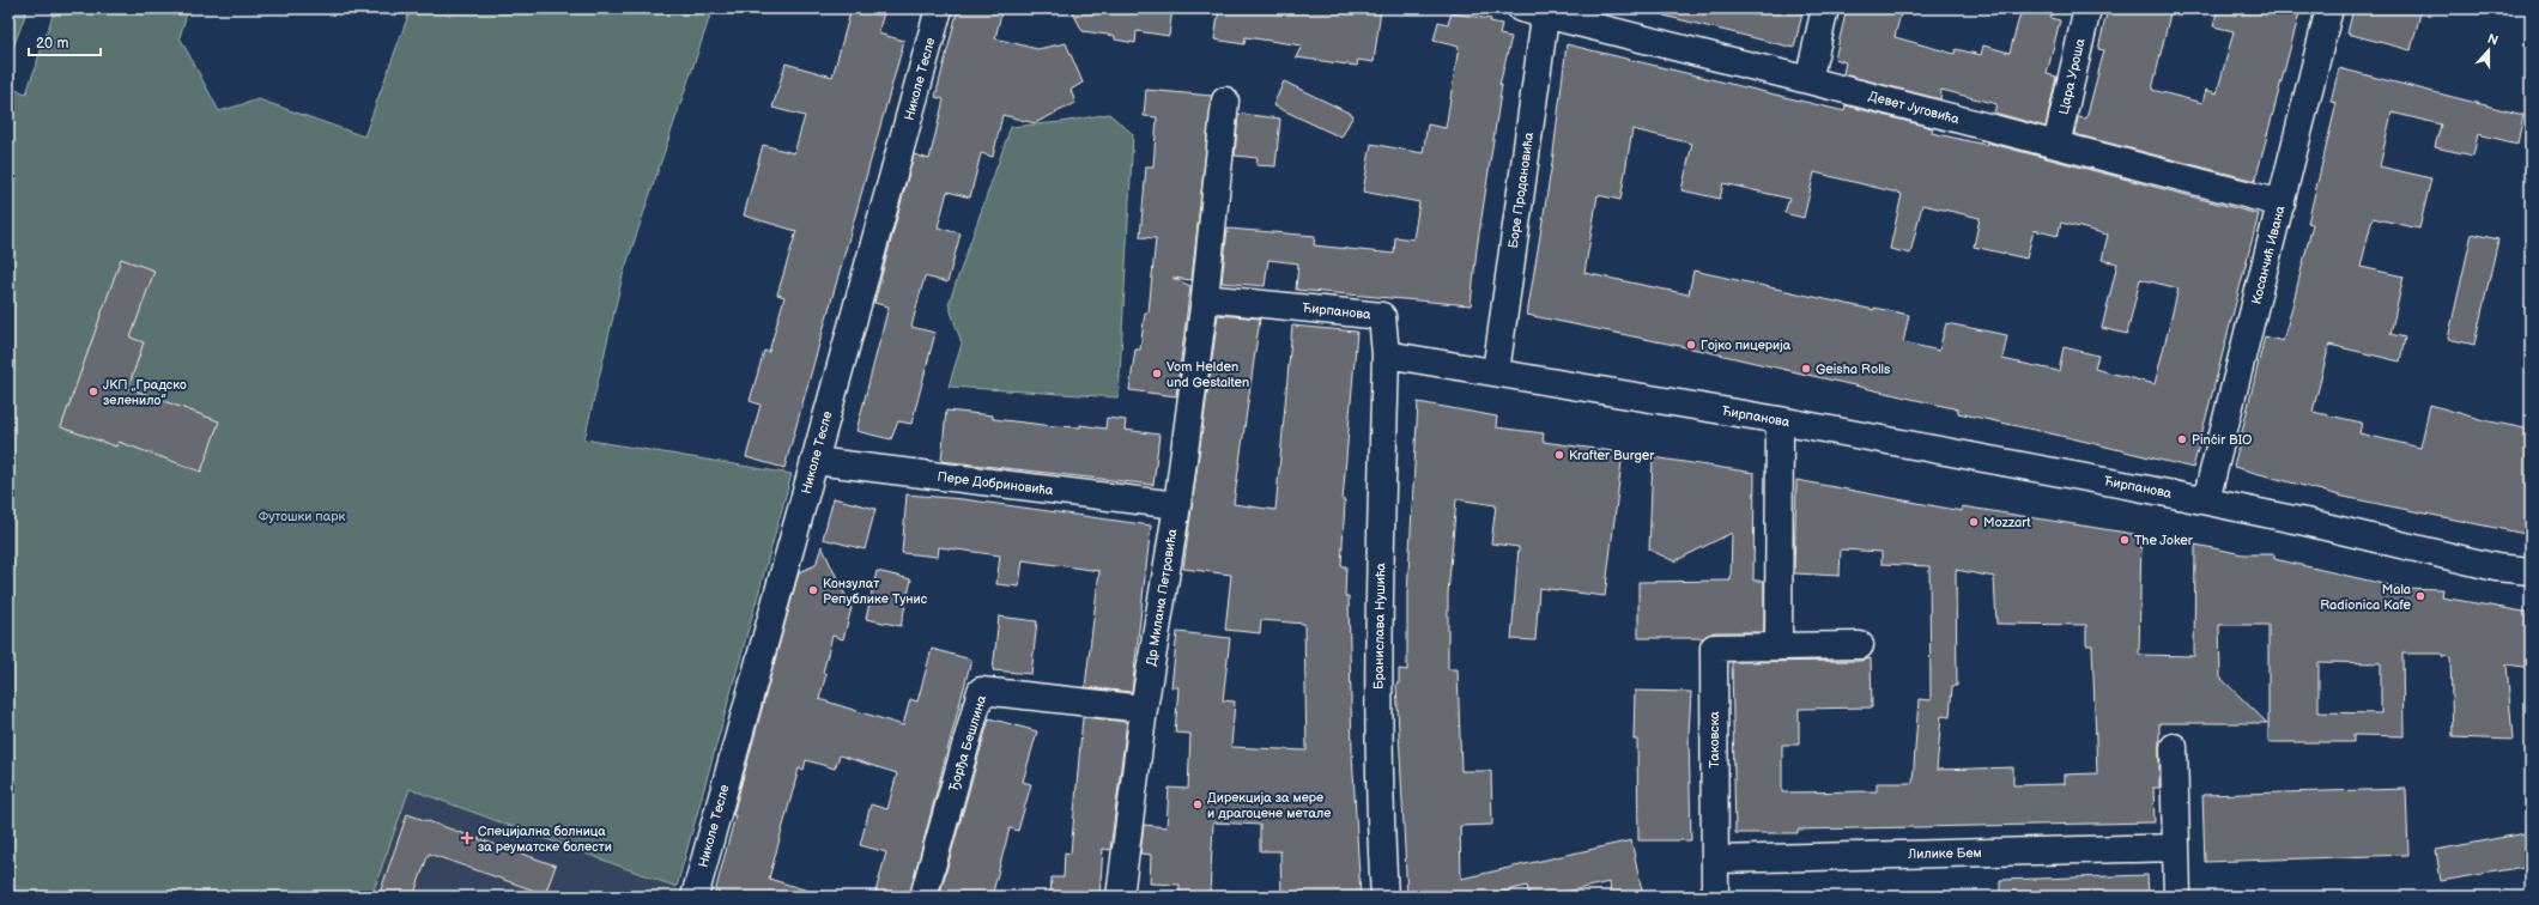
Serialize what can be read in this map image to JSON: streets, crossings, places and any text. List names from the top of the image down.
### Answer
{
  "streets": {
    "street": [
      "Цара Уроша",
      "Николе Тесле",
      "Девет Југовића",
      "Боре Продановића",
      "Косанчић Ивана",
      "Ћирпанова",
      "Пере Добриновића",
      "Др Милана Петровића",
      "Бранислава Нушића",
      "Таковска",
      "Ђорђа Бешлина",
      "Лилике Бем"
    ]
  },
  "crossings": [
    ["Цара Уроша", "Девет Југовића"],
    ["Николе Тесле", "Пере Добриновића"],
    ["Девет Југовића", "Боре Продановића"],
    ["Девет Југовића", "Косанчић Ивана"],
    ["Боре Продановића", "Ћирпанова"],
    ["Косанчић Ивана", "Ћирпанова"],
    ["Ћирпанова", "Др Милана Петровића"],
    ["Ћирпанова", "Бранислава Нушића"],
    ["Пере Добриновића", "Др Милана Петровића"],
    ["Др Милана Петровића", "Ђорђа Бешлина"],
    ["Таковска", "Лилике Бем"]
  ],
  "parks": ["Футошки парк"],
  "places": {
    "other": [
      "Гојко пицерија",
      "Geisha Rolls",
      "Vom Helden und Gestalten",
      "ЈКП „Градско зеленило”",
      "Pinćir BIO",
      "Krafter Burger",
      "Mozzart",
      "The Joker",
      "Конзулат Републике Тунис",
      "Mala Radionica Kafe",
      "Дирекција за мере и драгоцене метале"
    ],
    "health": ["Специјална болница за реуматске болести"]
  },
  "scale_bar": "20 m",
  "north": "top"
}
